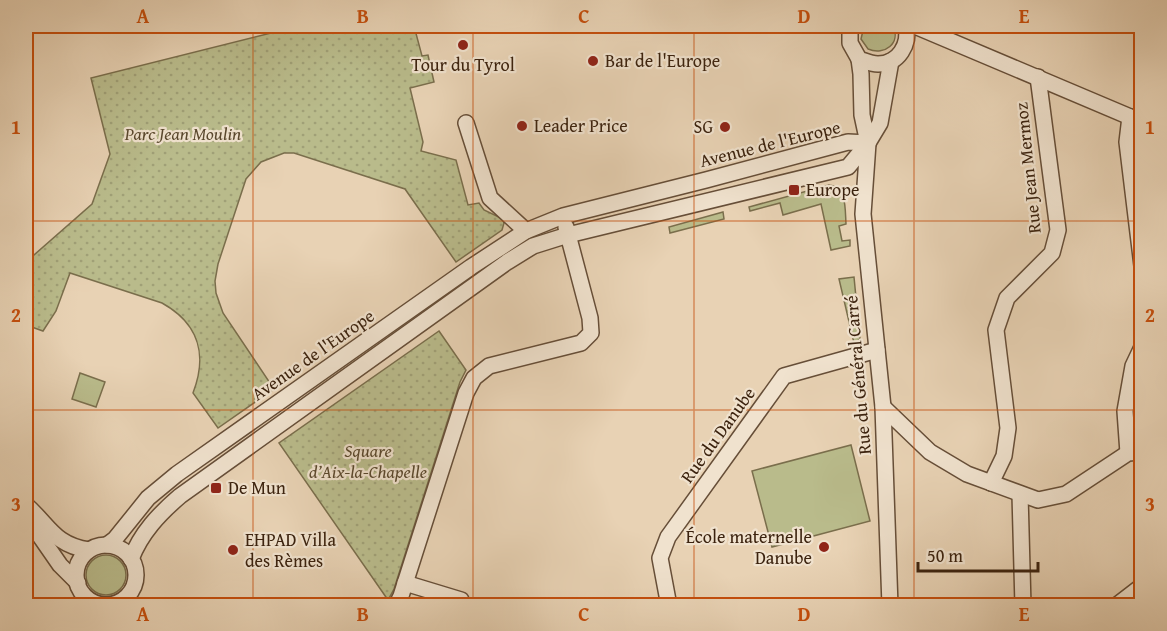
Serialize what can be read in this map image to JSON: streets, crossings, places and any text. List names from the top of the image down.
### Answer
{
  "streets": {
    "street": [
      "Avenue de l'Europe",
      "Rue Jean Mermoz",
      "Rue du Général Carré",
      "Rue du Danube"
    ]
  },
  "crossings": [
    ["Avenue de l'Europe", "Rue du Général Carré"],
    ["Rue du Général Carré", "Rue du Danube"]
  ],
  "parks": ["Parc Jean Moulin", "Square d’Aix-la-Chapelle"],
  "places": {
    "other": [
      "Tour du Tyrol",
      "Bar de l'Europe",
      "Leader Price",
      "SG",
      "École maternelle Danube",
      "EHPAD Villa des Rèmes"
    ],
    "transit": ["Europe", "De Mun"]
  },
  "scale_bar": "50 m",
  "grid": {
    "columns": [
      "A",
      "B",
      "C",
      "D",
      "E"
    ],
    "rows": ["1", "2", "3"]
  }
}
